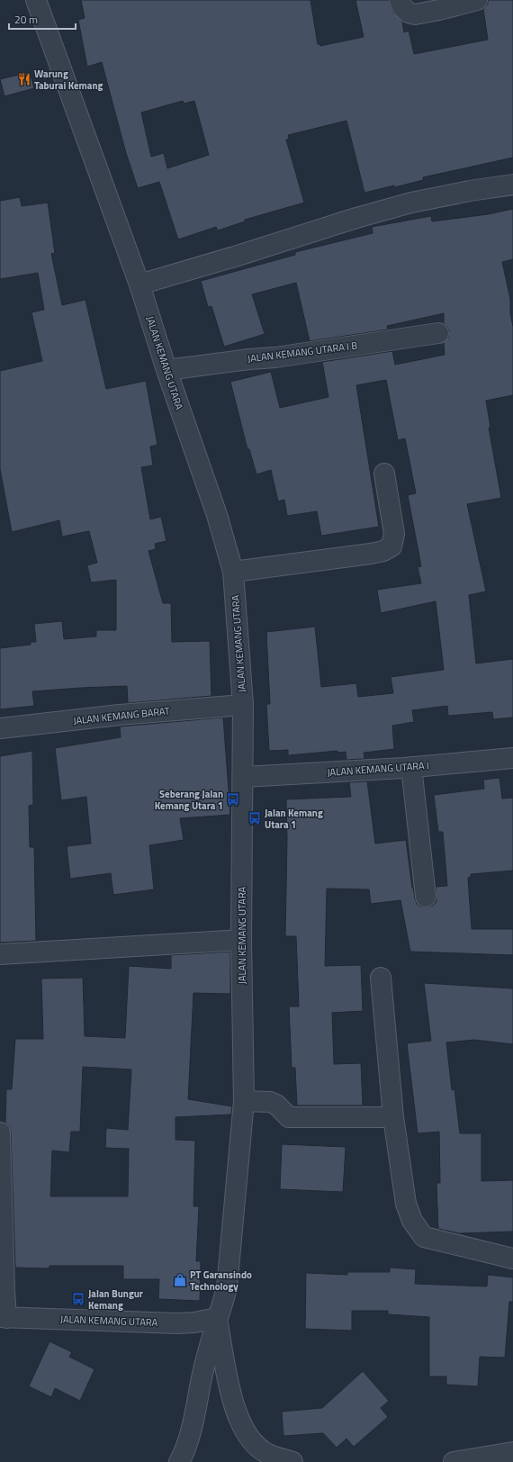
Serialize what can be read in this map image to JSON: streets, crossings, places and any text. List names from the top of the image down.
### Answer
{
  "streets": {
    "street": [
      "JALAN KEMANG UTARA I B",
      "JALAN KEMANG UTARA",
      "JALAN KEMANG BARAT",
      "JALAN KEMANG UTARA I"
    ]
  },
  "crossings": [
    ["JALAN KEMANG UTARA I B", "JALAN KEMANG UTARA"],
    ["JALAN KEMANG UTARA", "JALAN KEMANG BARAT"],
    ["JALAN KEMANG UTARA", "JALAN KEMANG UTARA I"]
  ],
  "places": {
    "restaurant": ["Warung Taburai Kemang"],
    "bus stop": ["Seberang Jalan Kemang Utara 1", "Jalan Kemang Utara 1", "Jalan Bungur Kemang"],
    "shop": ["PT Garansindo Technology"]
  },
  "scale_bar": "20 m"
}
